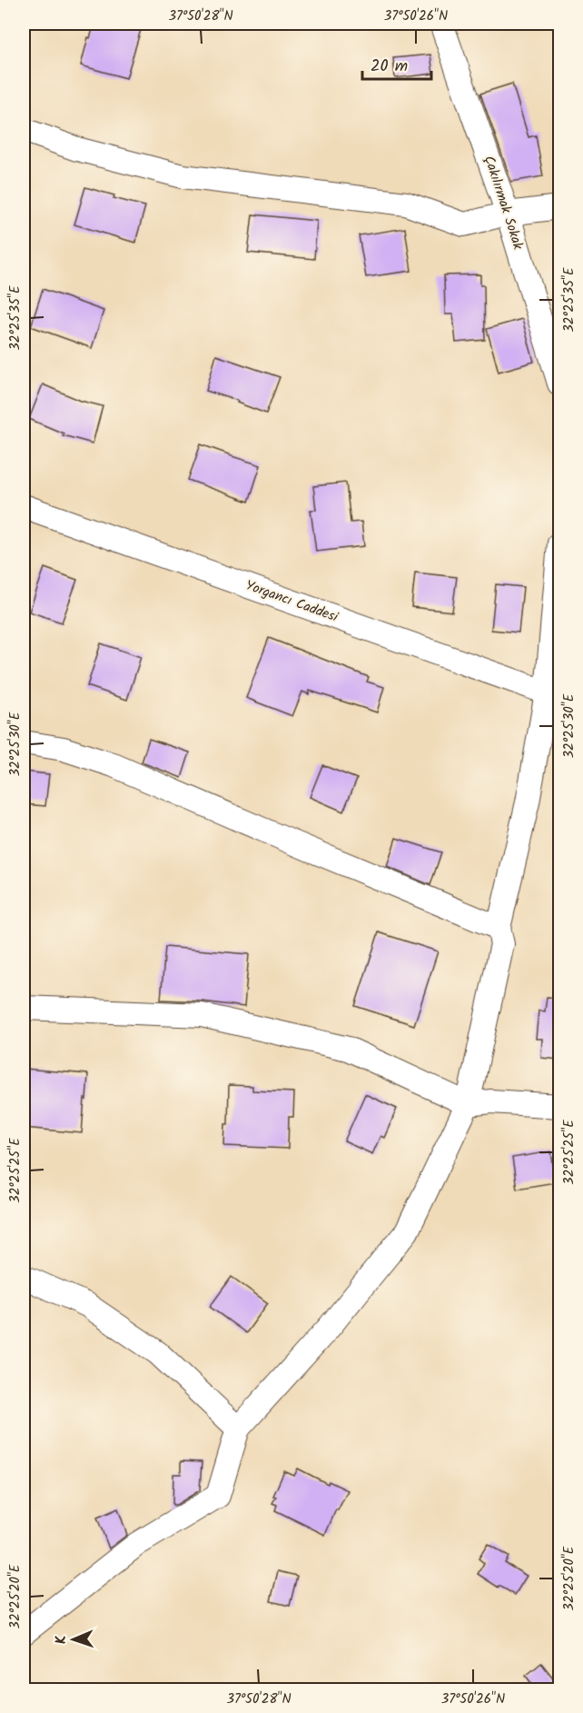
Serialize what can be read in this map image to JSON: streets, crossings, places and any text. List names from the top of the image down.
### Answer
{
  "streets": {
    "street": ["Çakılırmak Sokak", "Yorgancı Caddesi"]
  },
  "scale_bar": "20 m",
  "north": "left",
  "coordinates": [
    "37°50'28\"N",
    "37°50'26\"N",
    "32°25'35\"E",
    "32°25'30\"E",
    "32°25'25\"E",
    "32°25'20\"E"
  ]
}
